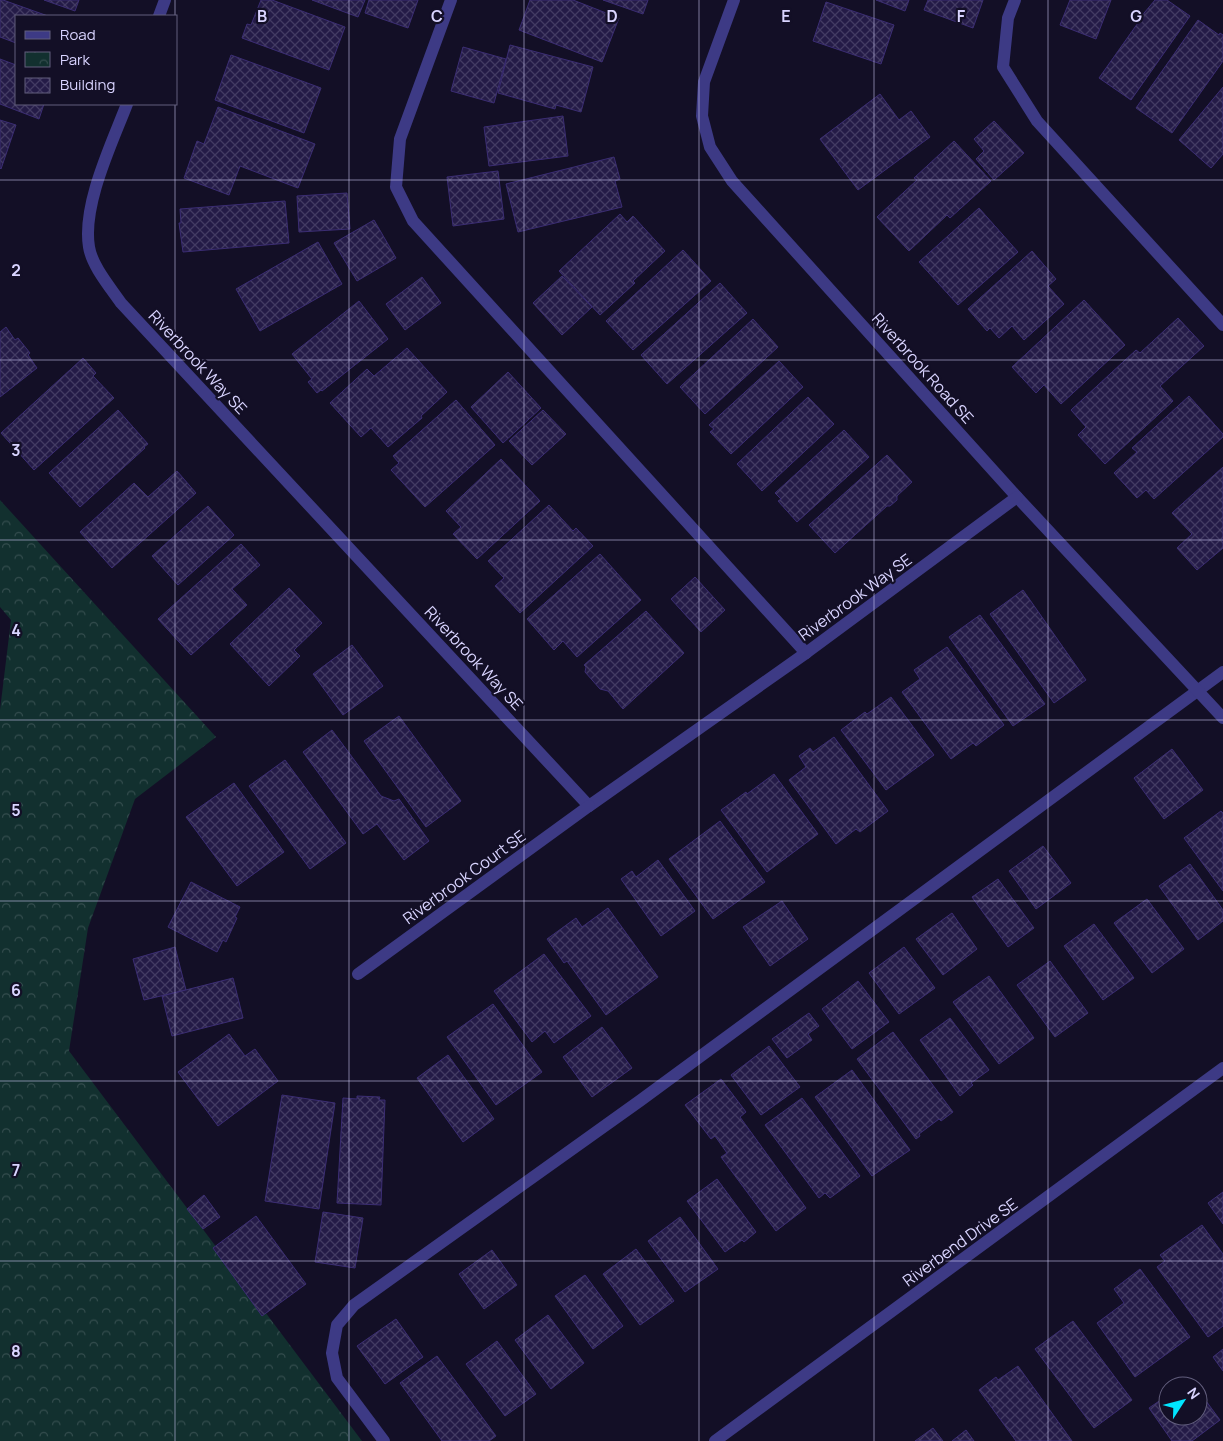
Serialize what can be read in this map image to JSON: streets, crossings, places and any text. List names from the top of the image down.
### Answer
{
  "streets": {
    "street": [
      "Riverbrook Way SE",
      "Riverbrook Road SE",
      "Riverbrook Court SE",
      "Riverbend Drive SE"
    ]
  },
  "crossings": [
    ["Riverbrook Way SE", "Riverbrook Road SE"],
    ["Riverbrook Way SE", "Riverbrook Court SE"]
  ],
  "legend": ["Road", "Park", "Building"],
  "north": "top right",
  "grid": {
    "columns": [
      "B",
      "C",
      "D",
      "E",
      "F",
      "G"
    ],
    "rows": [
      "2",
      "3",
      "4",
      "5",
      "6",
      "7",
      "8"
    ]
  }
}
